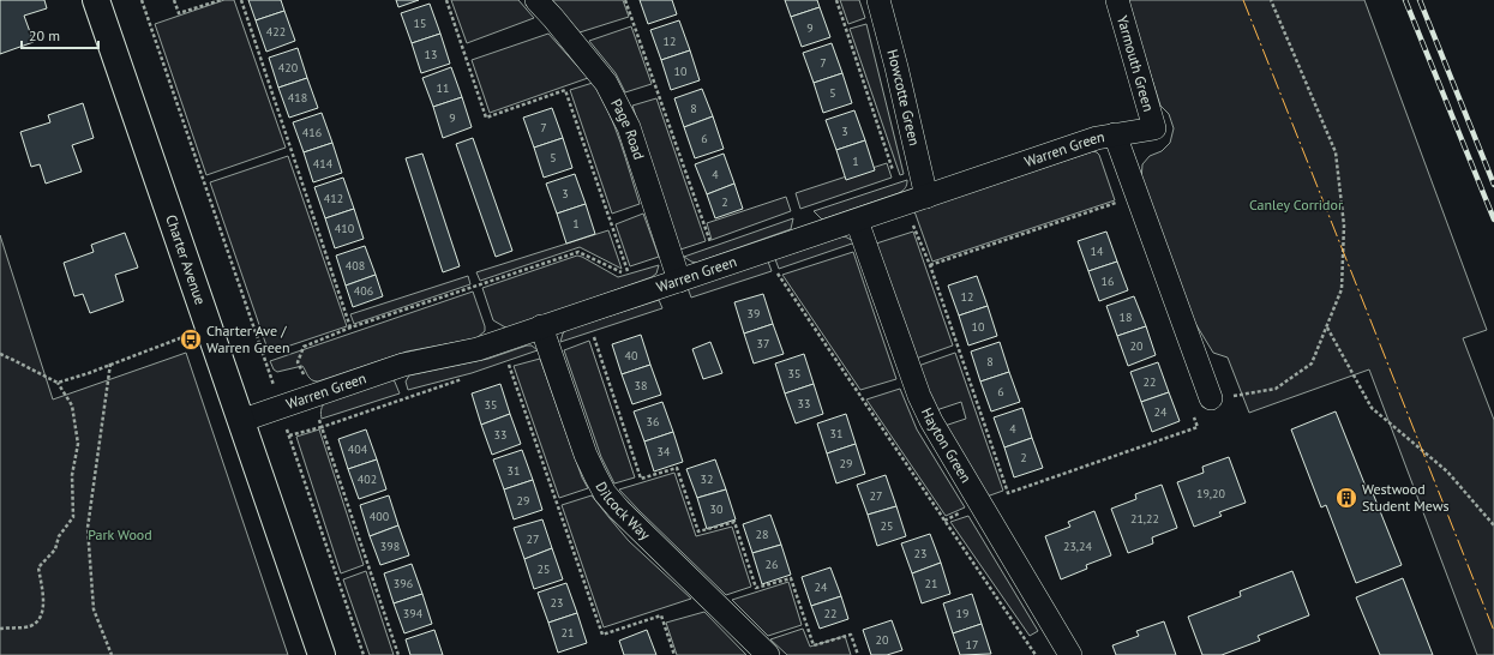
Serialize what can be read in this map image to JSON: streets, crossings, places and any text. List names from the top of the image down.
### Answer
{
  "streets": {
    "street": [
      "Yarmouth Green",
      "Howcotte Green",
      "Page Road",
      "Warren Green",
      "Charter Avenue",
      "Hayton Green",
      "Dilcock Way"
    ]
  },
  "crossings": [
    ["Yarmouth Green", "Warren Green"],
    ["Howcotte Green", "Warren Green"],
    ["Page Road", "Warren Green"],
    ["Warren Green", "Charter Avenue"],
    ["Warren Green", "Hayton Green"],
    ["Warren Green", "Dilcock Way"]
  ],
  "parks": ["Canley Corridor", "Park Wood"],
  "places": {
    "bus stop": ["Charter Ave / Warren Green"],
    "building": ["Westwood Student Mews"]
  },
  "house_numbers": [
    "15",
    "9",
    "422",
    "12",
    "13",
    "7",
    "420",
    "10",
    "11",
    "5",
    "418",
    "8",
    "9",
    "7",
    "3",
    "416",
    "6",
    "5",
    "1",
    "414",
    "4",
    "3",
    "412",
    "2",
    "1",
    "410",
    "14",
    "408",
    "16",
    "406",
    "12",
    "39",
    "18",
    "10",
    "37",
    "20",
    "40",
    "8",
    "35",
    "22",
    "38",
    "6",
    "33",
    "35",
    "24",
    "36",
    "4",
    "31",
    "33",
    "404",
    "34",
    "2",
    "29",
    "31",
    "402",
    "32",
    "19,20",
    "27",
    "29",
    "30",
    "400",
    "21,22",
    "25",
    "28",
    "27",
    "398",
    "23,24",
    "23",
    "26",
    "25",
    "396",
    "21",
    "24",
    "23",
    "394",
    "22",
    "19",
    "21",
    "20",
    "17"
  ],
  "scale_bar": "20 m"
}
